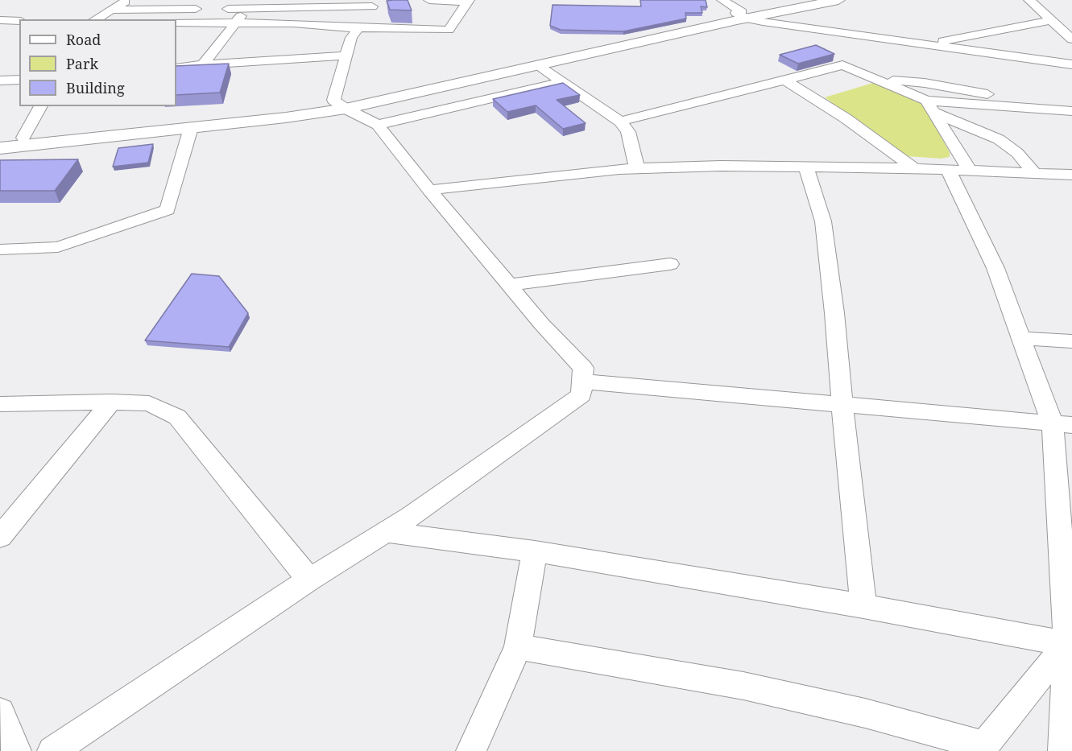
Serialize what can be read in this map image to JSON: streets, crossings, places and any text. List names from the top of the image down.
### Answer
{
  "legend": ["Road", "Park", "Building"]
}
